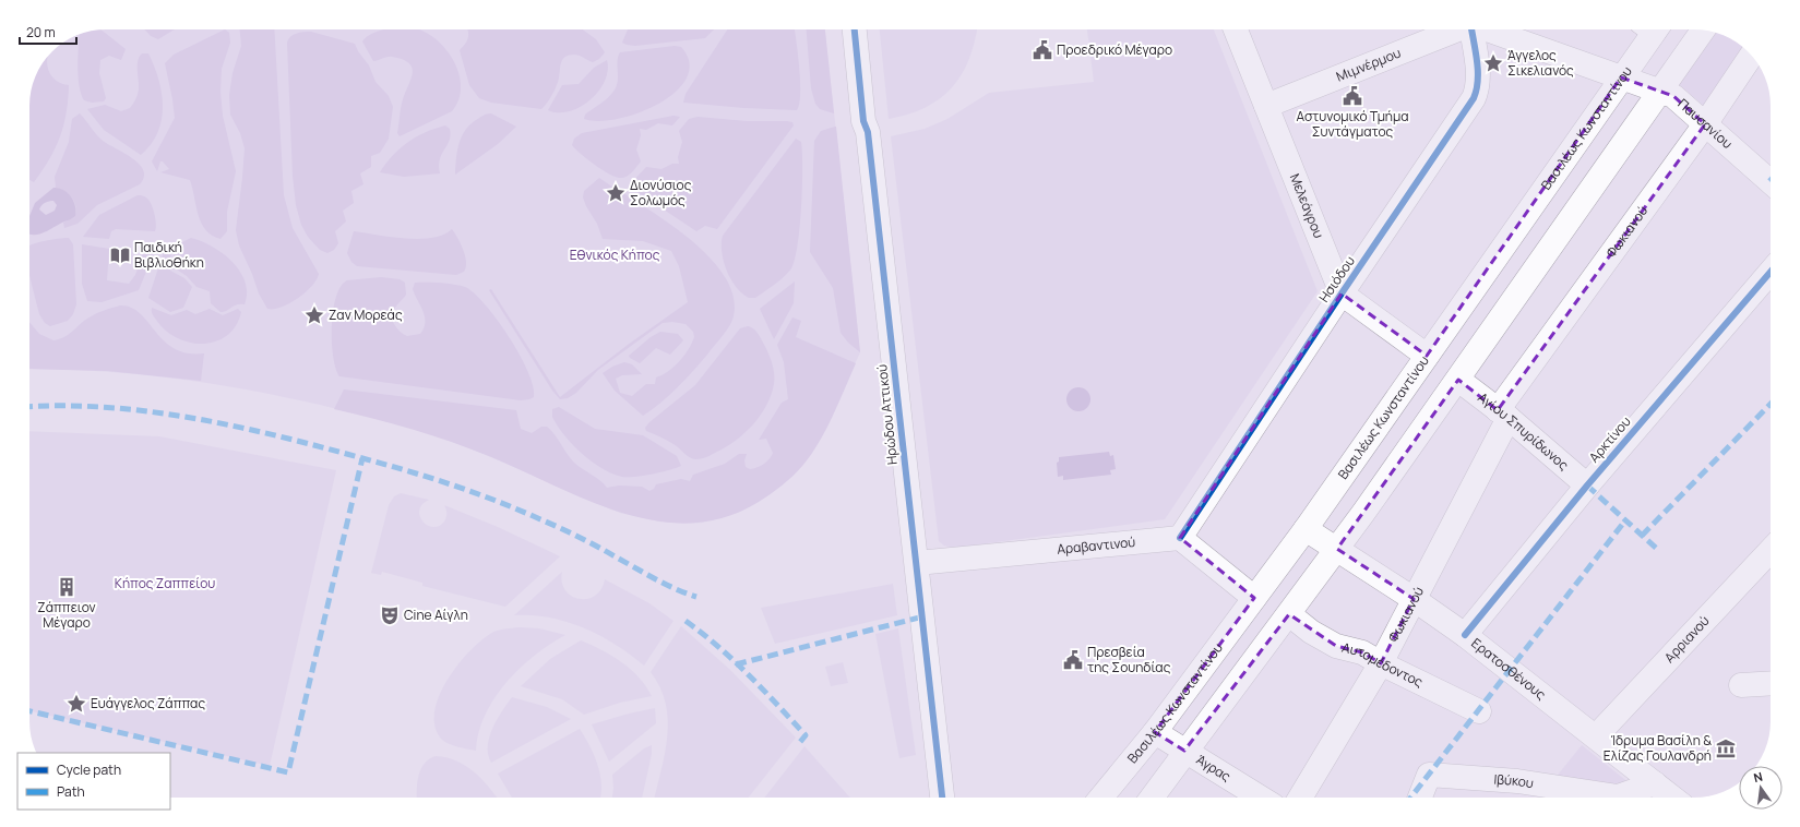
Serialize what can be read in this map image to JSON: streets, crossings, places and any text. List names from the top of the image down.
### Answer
{
  "streets": {
    "street": [
      "Μιμνέρμου",
      "Παυσανίου",
      "Βασιλέως Κωνσταντίνου",
      "Μελεάγρου",
      "Φωκιανού",
      "Ησιόδου",
      "Ηρώδου Αττικού",
      "Αγίου Σπυρίδωνος",
      "Αρκτίνου",
      "Αραβαντινού",
      "Αρριανού",
      "Αυτομέδοντος",
      "Ερατοσθένους",
      "Άγρας",
      "Ιβύκου"
    ]
  },
  "crossings": [
    ["Μιμνέρμου", "Μελεάγρου"],
    ["Παυσανίου", "Βασιλέως Κωνσταντίνου"],
    ["Παυσανίου", "Φωκιανού"],
    ["Βασιλέως Κωνσταντίνου", "Ερατοσθένους"],
    ["Βασιλέως Κωνσταντίνου", "Άγρας"],
    ["Μελεάγρου", "Ησιόδου"],
    ["Φωκιανού", "Αγίου Σπυρίδωνος"],
    ["Φωκιανού", "Αυτομέδοντος"],
    ["Φωκιανού", "Ερατοσθένους"],
    ["Ησιόδου", "Αραβαντινού"],
    ["Ηρώδου Αττικού", "Αραβαντινού"],
    ["Αγίου Σπυρίδωνος", "Αρκτίνου"],
    ["Αρκτίνου", "Ερατοσθένους"],
    ["Αρριανού", "Ερατοσθένους"],
    ["Ερατοσθένους", "Ιβύκου"]
  ],
  "parks": ["Εθνικός Κήπος", "Κήπος Ζαππείου"],
  "places": {
    "public building": ["Προεδρικό Μέγαρο", "Αστυνομικό Τμήμα Συντάγματος", "Πρεσβεία της Σουηδίας"],
    "place": [
      "Άγγελος Σικελιανός",
      "Διονύσιος Σολωμός",
      "Ζαν Μορεάς",
      "Ευάγγελος Ζάππας"
    ],
    "library": ["Παιδική Βιβλιοθήκη"],
    "building": ["Ζάππειον Μέγαρο"],
    "theatre": ["Cine Αίγλη"],
    "museum": ["Ίδρυμα Βασίλη & Ελίζας Γουλανδρή"]
  },
  "legend": ["Cycle path", "Path"],
  "scale_bar": "20 m",
  "north": "top"
}
